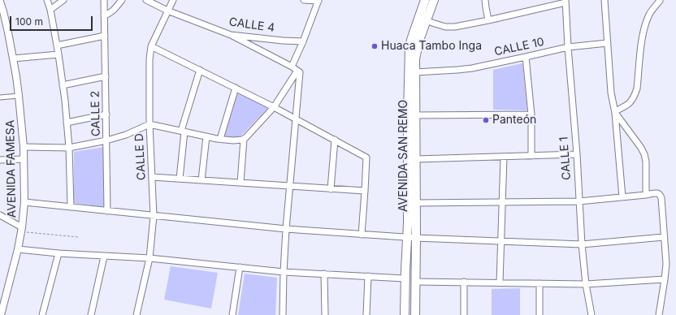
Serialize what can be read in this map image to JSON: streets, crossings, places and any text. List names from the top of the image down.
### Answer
{
  "streets": {
    "main road": ["AVENIDA SAN REMO"],
    "street": [
      "CALLE 4",
      "CALLE 10",
      "CALLE 2",
      "CALLE D",
      "CALLE 1",
      "AVENIDA FAMESA"
    ]
  },
  "crossings": [
    ["CALLE 4", "CALLE D"],
    ["CALLE 10", "AVENIDA SAN REMO"],
    ["CALLE 10", "CALLE 1"]
  ],
  "places": ["Huaca Tambo Inga", "Panteón"],
  "scale_bar": "100 m"
}
